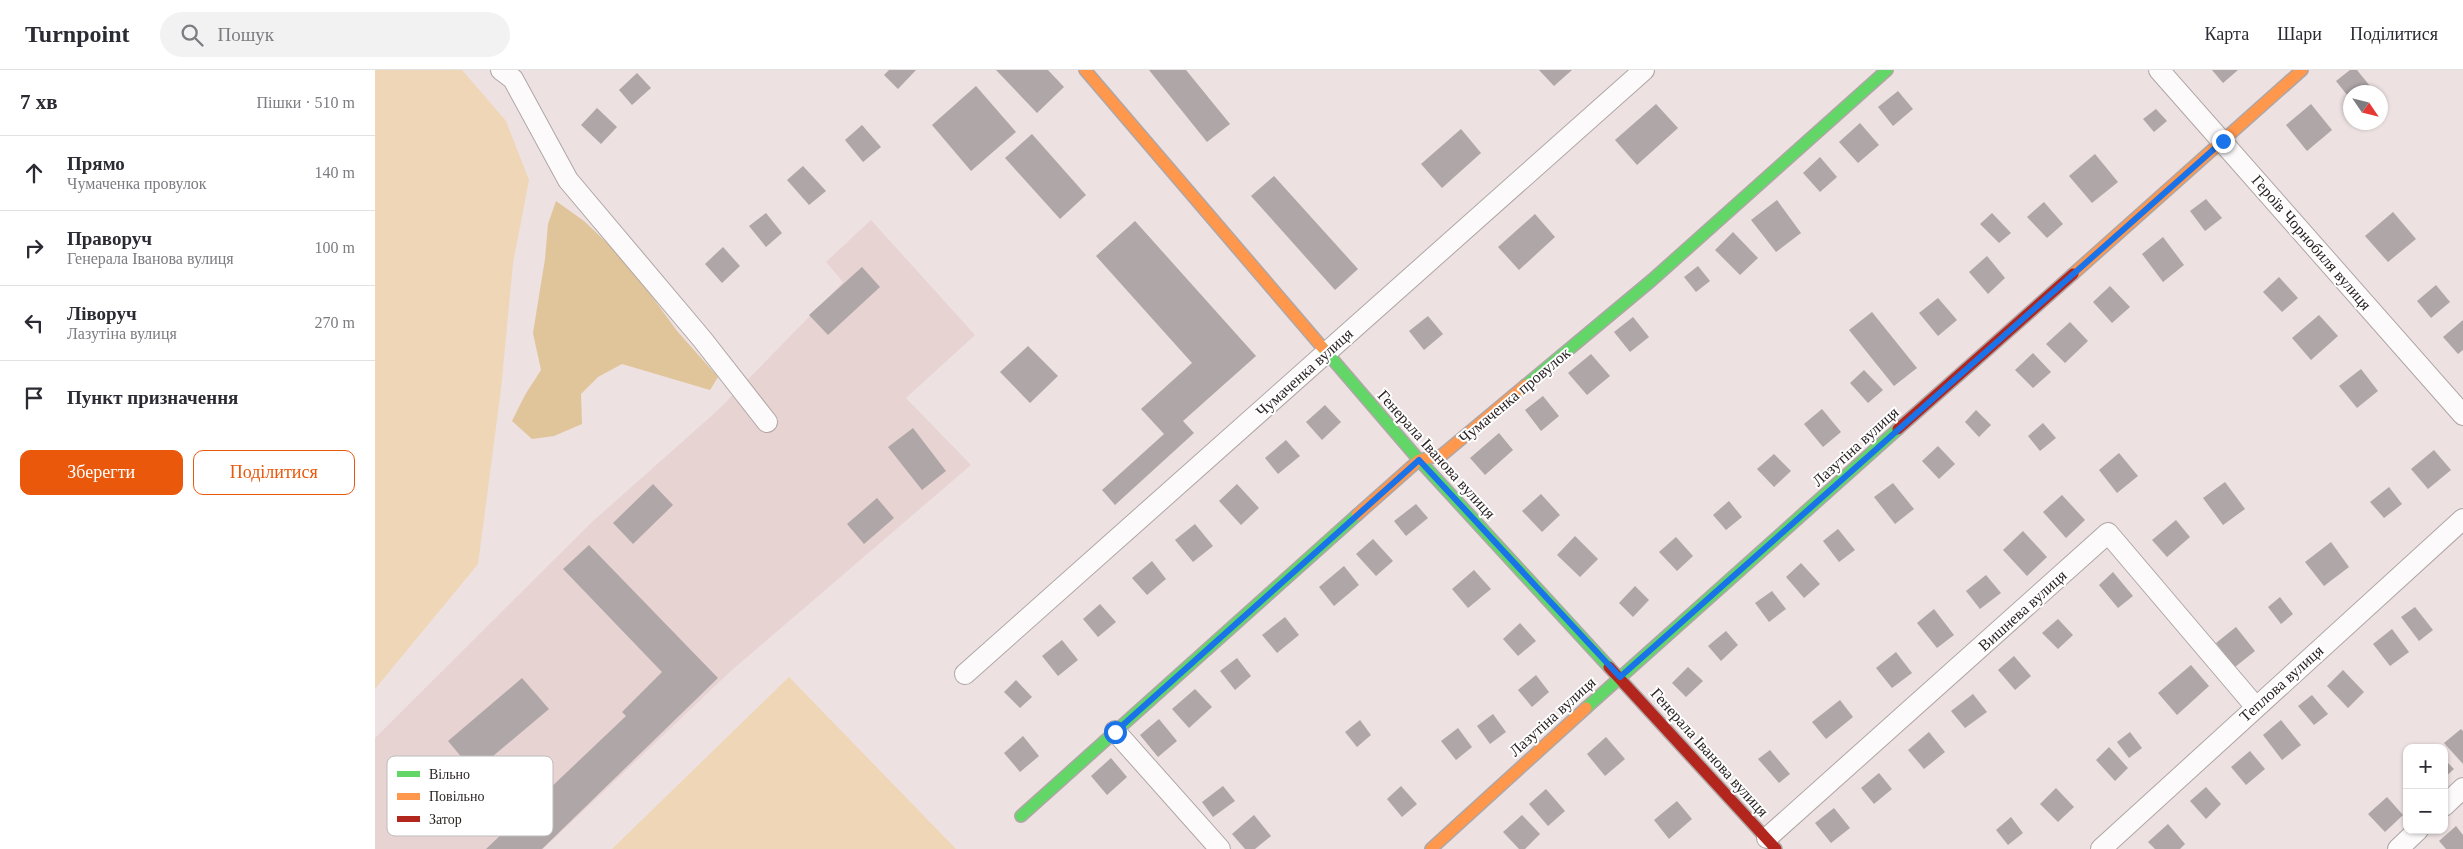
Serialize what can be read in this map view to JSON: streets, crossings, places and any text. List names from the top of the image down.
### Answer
{
  "streets": {
    "street": [
      "Героїв Чорнобиля вулиця",
      "Чумаченка вулиця",
      "Чумаченка провулок",
      "Лазутіна вулиця",
      "Генерала Іванова вулиця",
      "Вишнева вулиця",
      "Теплова вулиця"
    ]
  },
  "crossings": [
    ["Героїв Чорнобиля вулиця", "Лазутіна вулиця"],
    ["Чумаченка вулиця", "Генерала Іванова вулиця"],
    ["Чумаченка провулок", "Генерала Іванова вулиця"],
    ["Лазутіна вулиця", "Генерала Іванова вулиця"],
    ["Генерала Іванова вулиця", "Вишнева вулиця"],
    ["Вишнева вулиця", "Теплова вулиця"]
  ],
  "legend": ["Вільно", "Повільно", "Затор"],
  "north": "bottom right",
  "page": {
    "header": "Turnpoint",
    "search": "Пошук",
    "nav": ["Карта", "Шари", "Поділитися"],
    "heading": ["7 хв", "Пішки · 510 m"],
    "list": [
      ["Прямо", "Чумаченка провулок", "140 m"],
      ["Праворуч", "Генерала Іванова вулиця", "100 m"],
      ["Ліворуч", "Лазутіна вулиця", "270 m"],
      "Пункт призначення"
    ],
    "buttons": ["Зберегти", "Поділитися"],
    "map_buttons": ["+", "−"]
  }
}
